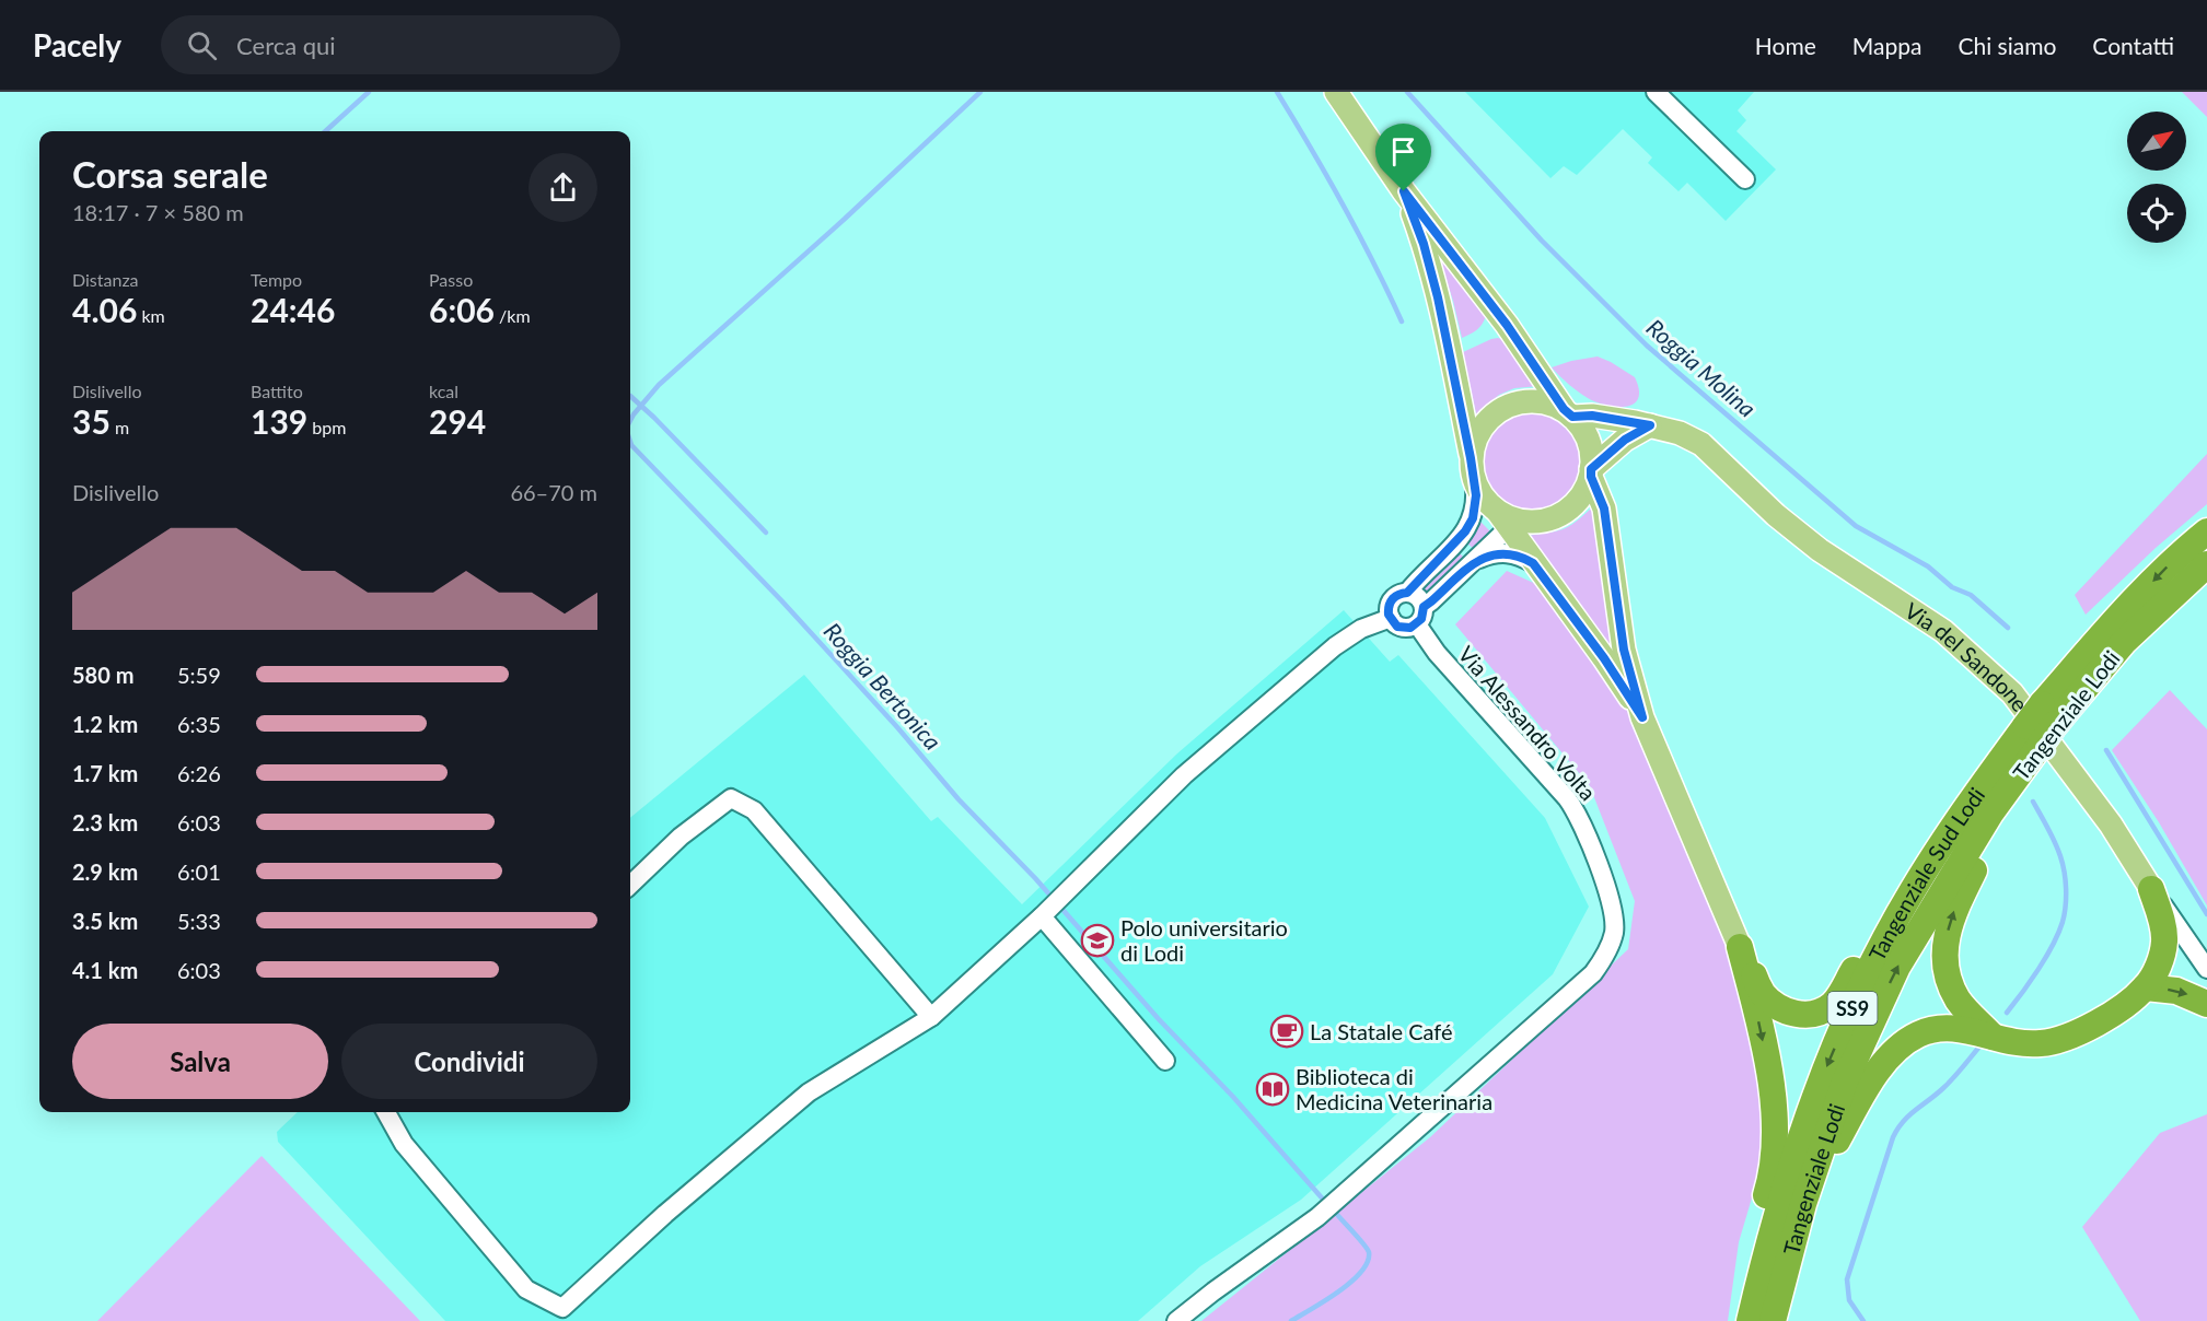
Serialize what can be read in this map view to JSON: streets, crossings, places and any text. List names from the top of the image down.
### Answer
{
  "streets": {
    "highway": ["Tangenziale Lodi", "Tangenziale Sud Lodi", "SS9"],
    "main road": ["Via del Sandone"],
    "street": ["Via Alessandro Volta"]
  },
  "crossings": [
    ["Tangenziale Lodi", "Tangenziale Sud Lodi"],
    ["Tangenziale Lodi", "SS9"]
  ],
  "one_way": ["Tangenziale Lodi"],
  "water": ["Roggia Molina", "Roggia Bertonica"],
  "places": {
    "school or university": ["Polo universitario di Lodi"],
    "cafe": ["La Statale Café"],
    "library": ["Biblioteca di Medicina Veterinaria"]
  },
  "north": "top right",
  "page": {
    "header": "Pacely",
    "search": "Cerca qui",
    "nav": [
      "Home",
      "Mappa",
      "Chi siamo",
      "Contatti"
    ],
    "heading": ["Corsa serale", "18:17 · 7 × 580 m"],
    "stats": [
      ["Distanza", "4.06 km"],
      ["Tempo", "24:46"],
      ["Passo", "6:06 /km"],
      ["Dislivello", "35 m"],
      ["Battito", "139 bpm"],
      ["kcal", "294"]
    ],
    "chart": ["Dislivello", "66–70 m"],
    "list": [
      {
        "name": "580 m",
        "note": "5:59"
      },
      {
        "name": "1.2 km",
        "note": "6:35"
      },
      {
        "name": "1.7 km",
        "note": "6:26"
      },
      {
        "name": "2.3 km",
        "note": "6:03"
      },
      {
        "name": "2.9 km",
        "note": "6:01"
      },
      {
        "name": "3.5 km",
        "note": "5:33"
      },
      {
        "name": "4.1 km",
        "note": "6:03"
      }
    ],
    "buttons": ["Salva", "Condividi"]
  }
}
